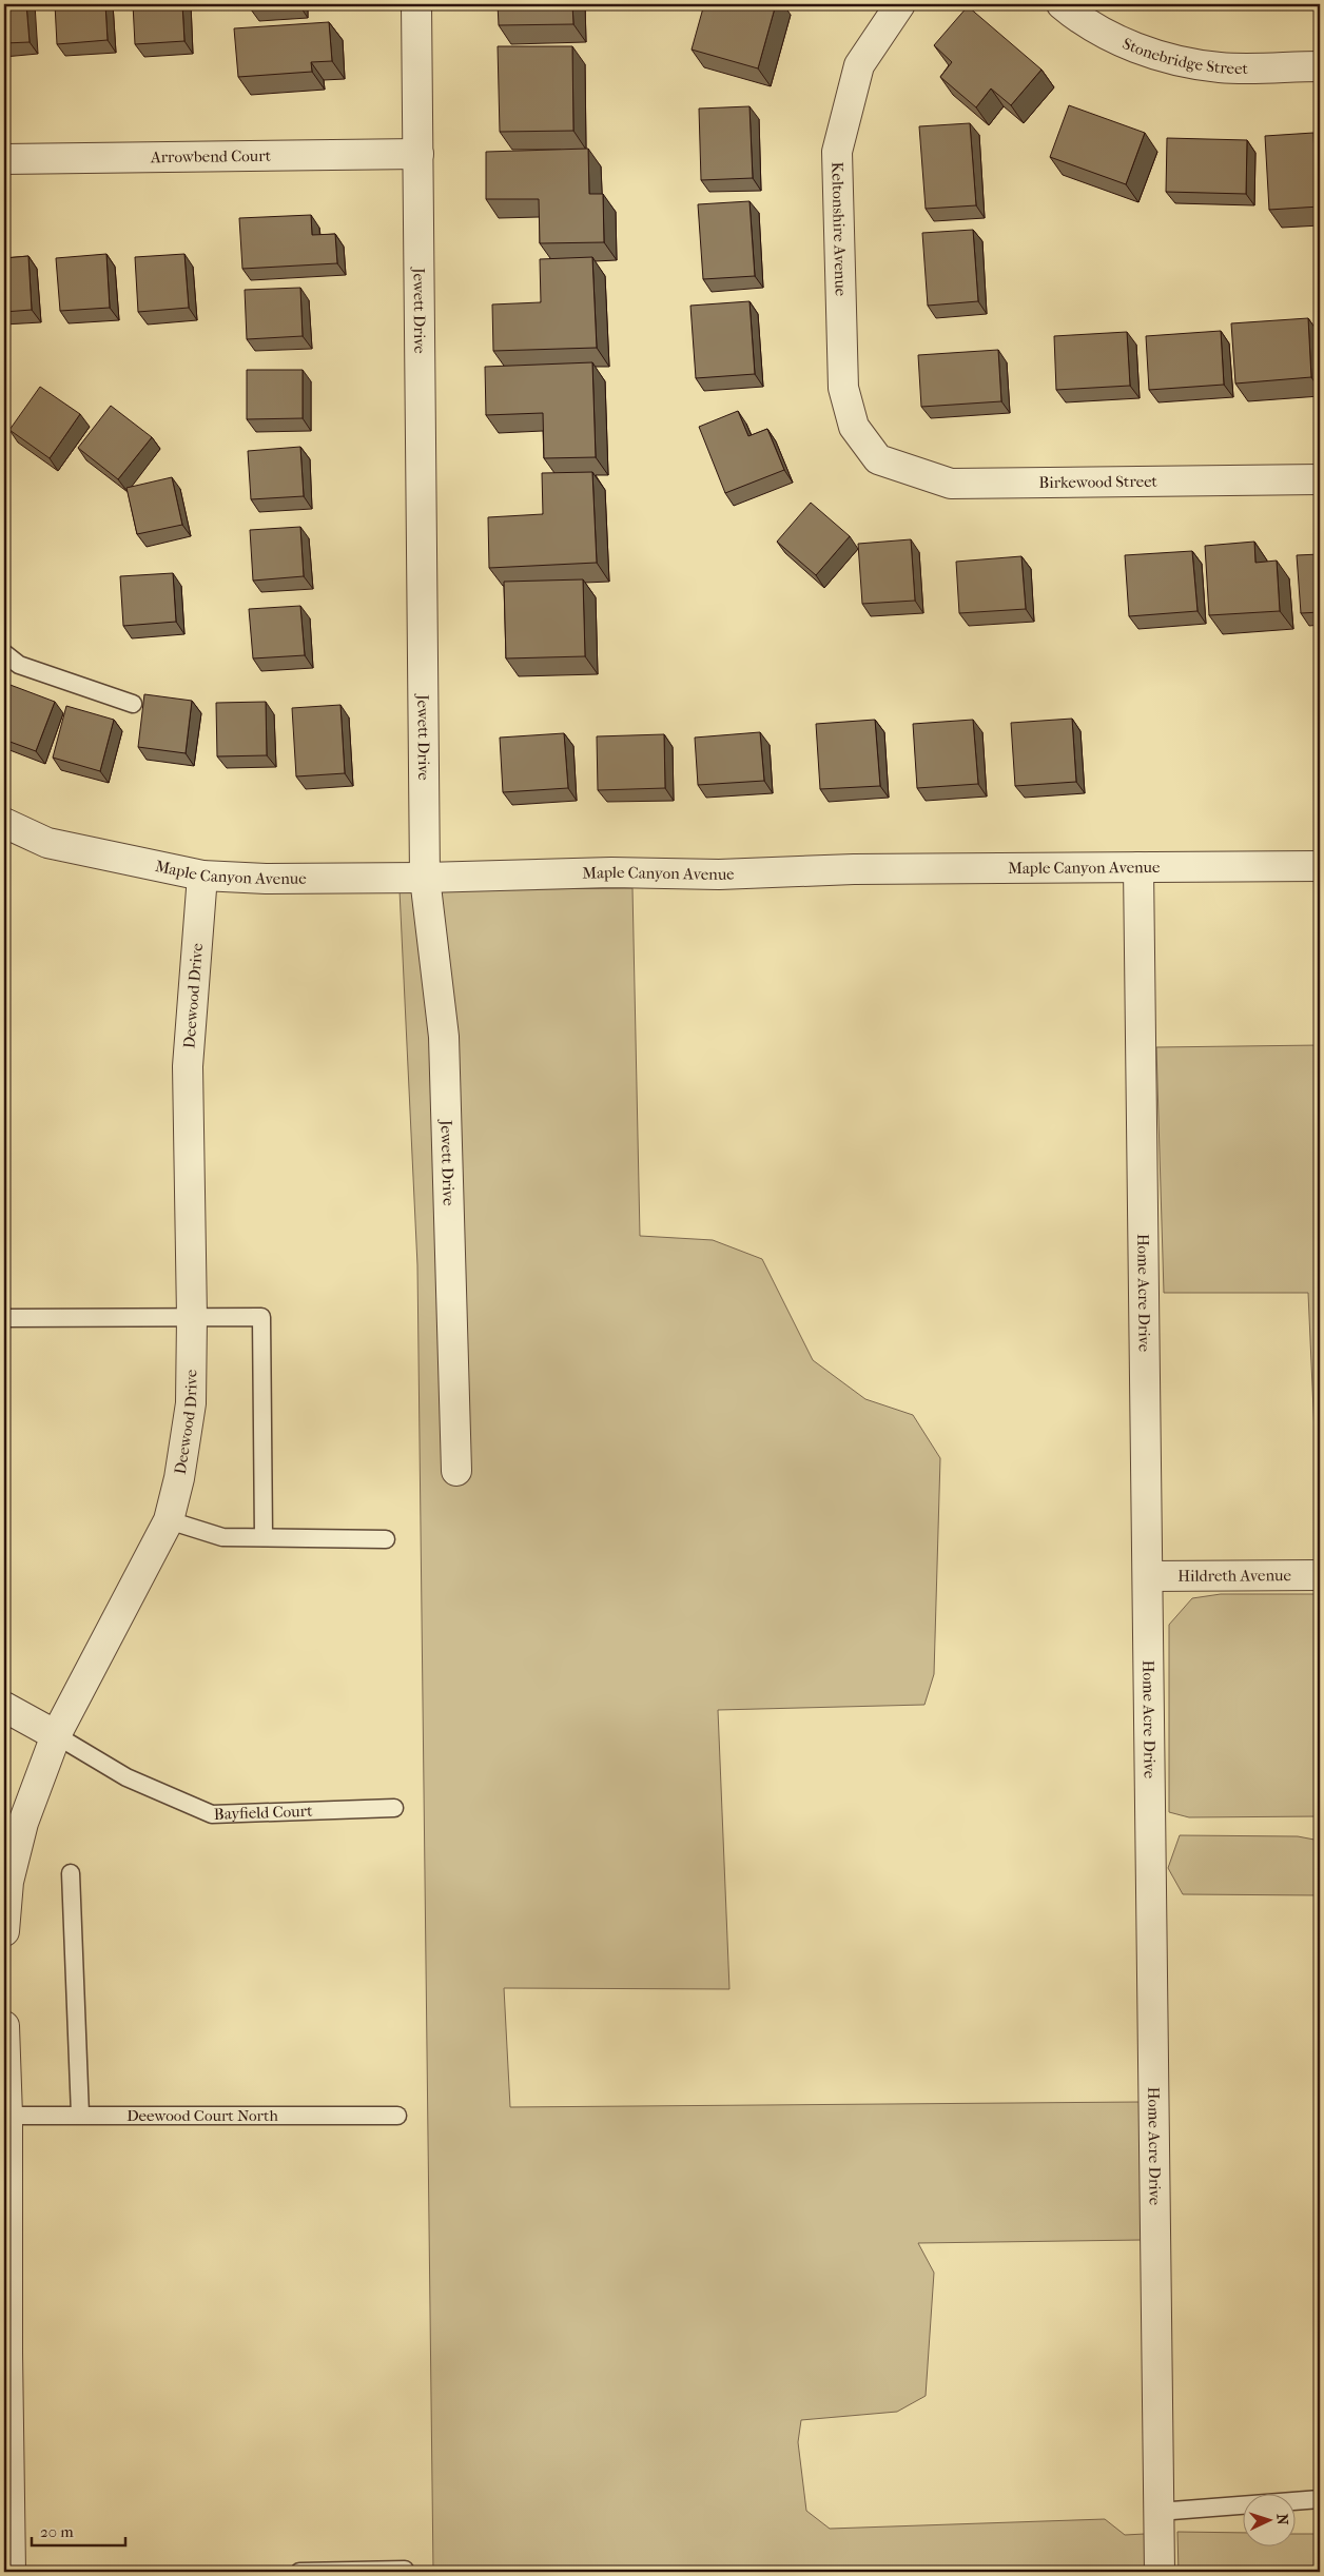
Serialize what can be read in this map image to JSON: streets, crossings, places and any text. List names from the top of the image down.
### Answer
{
  "streets": {
    "street": [
      "Stonebridge Street",
      "Arrowbend Court",
      "Keltonshire Avenue",
      "Jewett Drive",
      "Birkewood Street",
      "Maple Canyon Avenue",
      "Deewood Drive",
      "Home Acre Drive",
      "Hildreth Avenue"
    ],
    "lane": ["Bayfield Court", "Deewood Court North"]
  },
  "crossings": [
    ["Arrowbend Court", "Jewett Drive"],
    ["Keltonshire Avenue", "Birkewood Street"],
    ["Jewett Drive", "Maple Canyon Avenue"],
    ["Maple Canyon Avenue", "Deewood Drive"],
    ["Maple Canyon Avenue", "Home Acre Drive"],
    ["Deewood Drive", "Bayfield Court"],
    ["Home Acre Drive", "Hildreth Avenue"]
  ],
  "scale_bar": "20 m",
  "north": "right"
}
